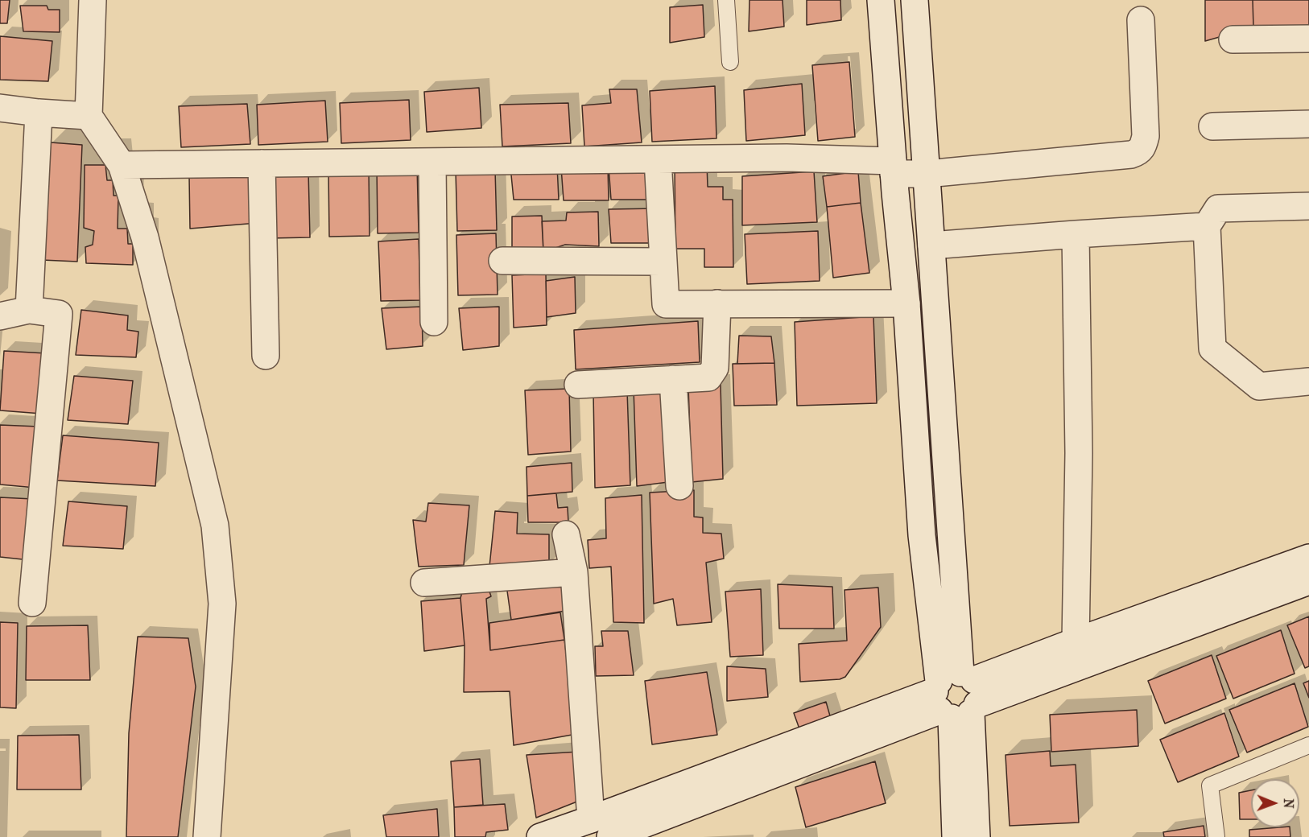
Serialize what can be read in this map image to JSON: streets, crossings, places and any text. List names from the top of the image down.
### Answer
{
  "north": "right"
}
